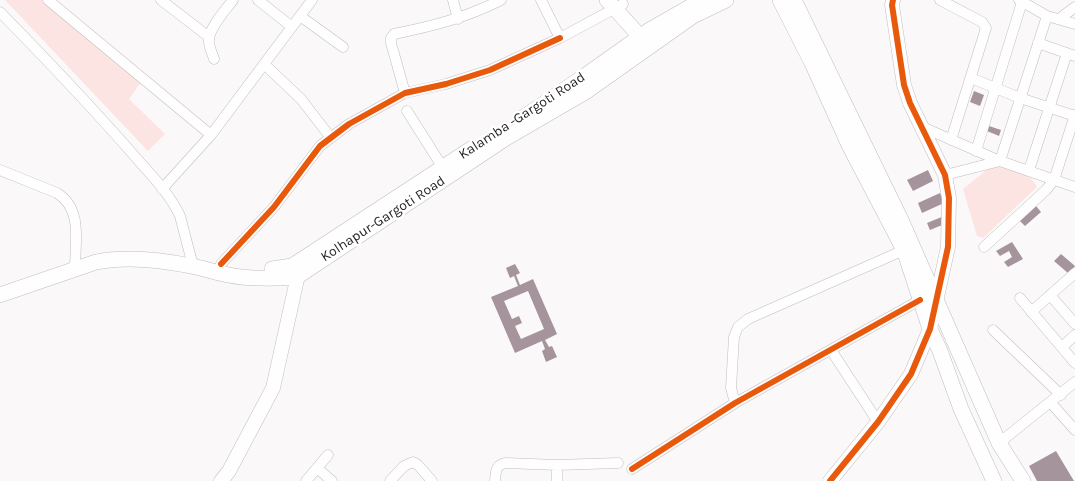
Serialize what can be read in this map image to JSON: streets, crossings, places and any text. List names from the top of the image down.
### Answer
{
  "streets": {
    "main road": ["Kolhapur-Gargoti Road"]
  }
}
